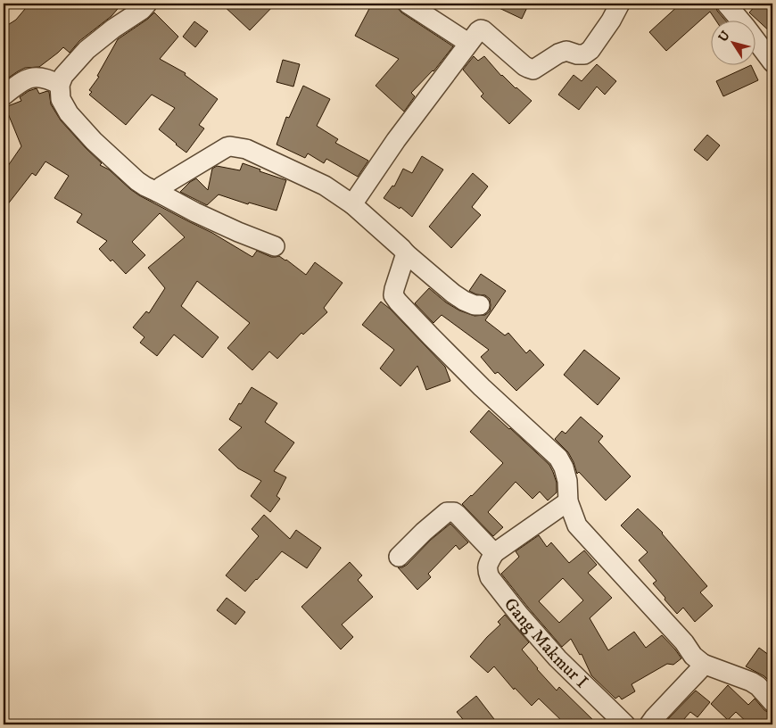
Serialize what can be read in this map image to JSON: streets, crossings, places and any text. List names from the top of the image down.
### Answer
{
  "streets": {
    "street": ["Gang Makmur I"]
  },
  "north": "top left"
}
